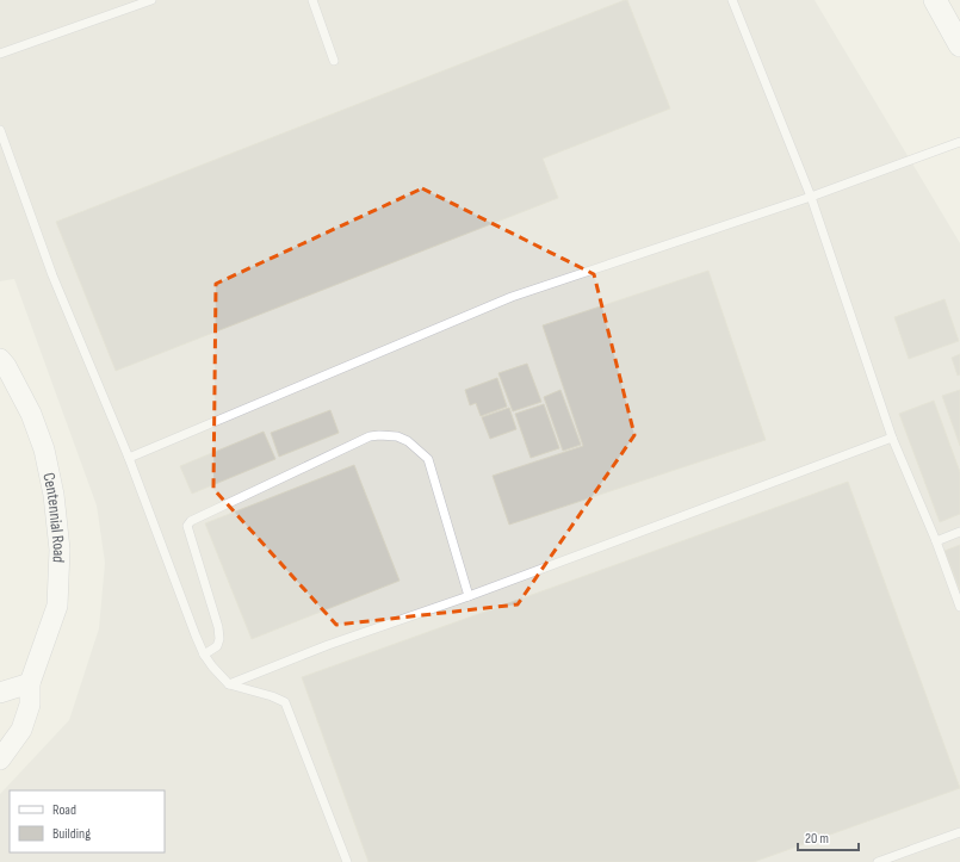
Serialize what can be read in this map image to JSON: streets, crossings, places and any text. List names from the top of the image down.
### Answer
{
  "streets": {
    "street": ["Centennial Road"]
  },
  "legend": ["Road", "Building"],
  "scale_bar": "20 m"
}
